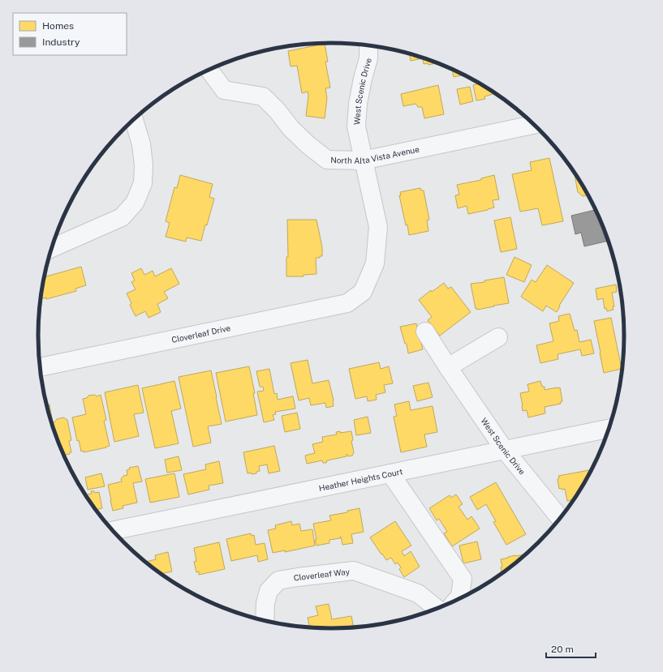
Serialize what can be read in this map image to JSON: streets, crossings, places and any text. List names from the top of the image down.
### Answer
{
  "streets": {
    "street": [
      "West Scenic Drive",
      "North Alta Vista Avenue",
      "Cloverleaf Drive",
      "Heather Heights Court",
      "Cloverleaf Way"
    ]
  },
  "crossings": [
    ["West Scenic Drive", "North Alta Vista Avenue"],
    ["West Scenic Drive", "Cloverleaf Drive"],
    ["West Scenic Drive", "Heather Heights Court"]
  ],
  "legend": ["Homes", "Industry"],
  "scale_bar": "20 m"
}
